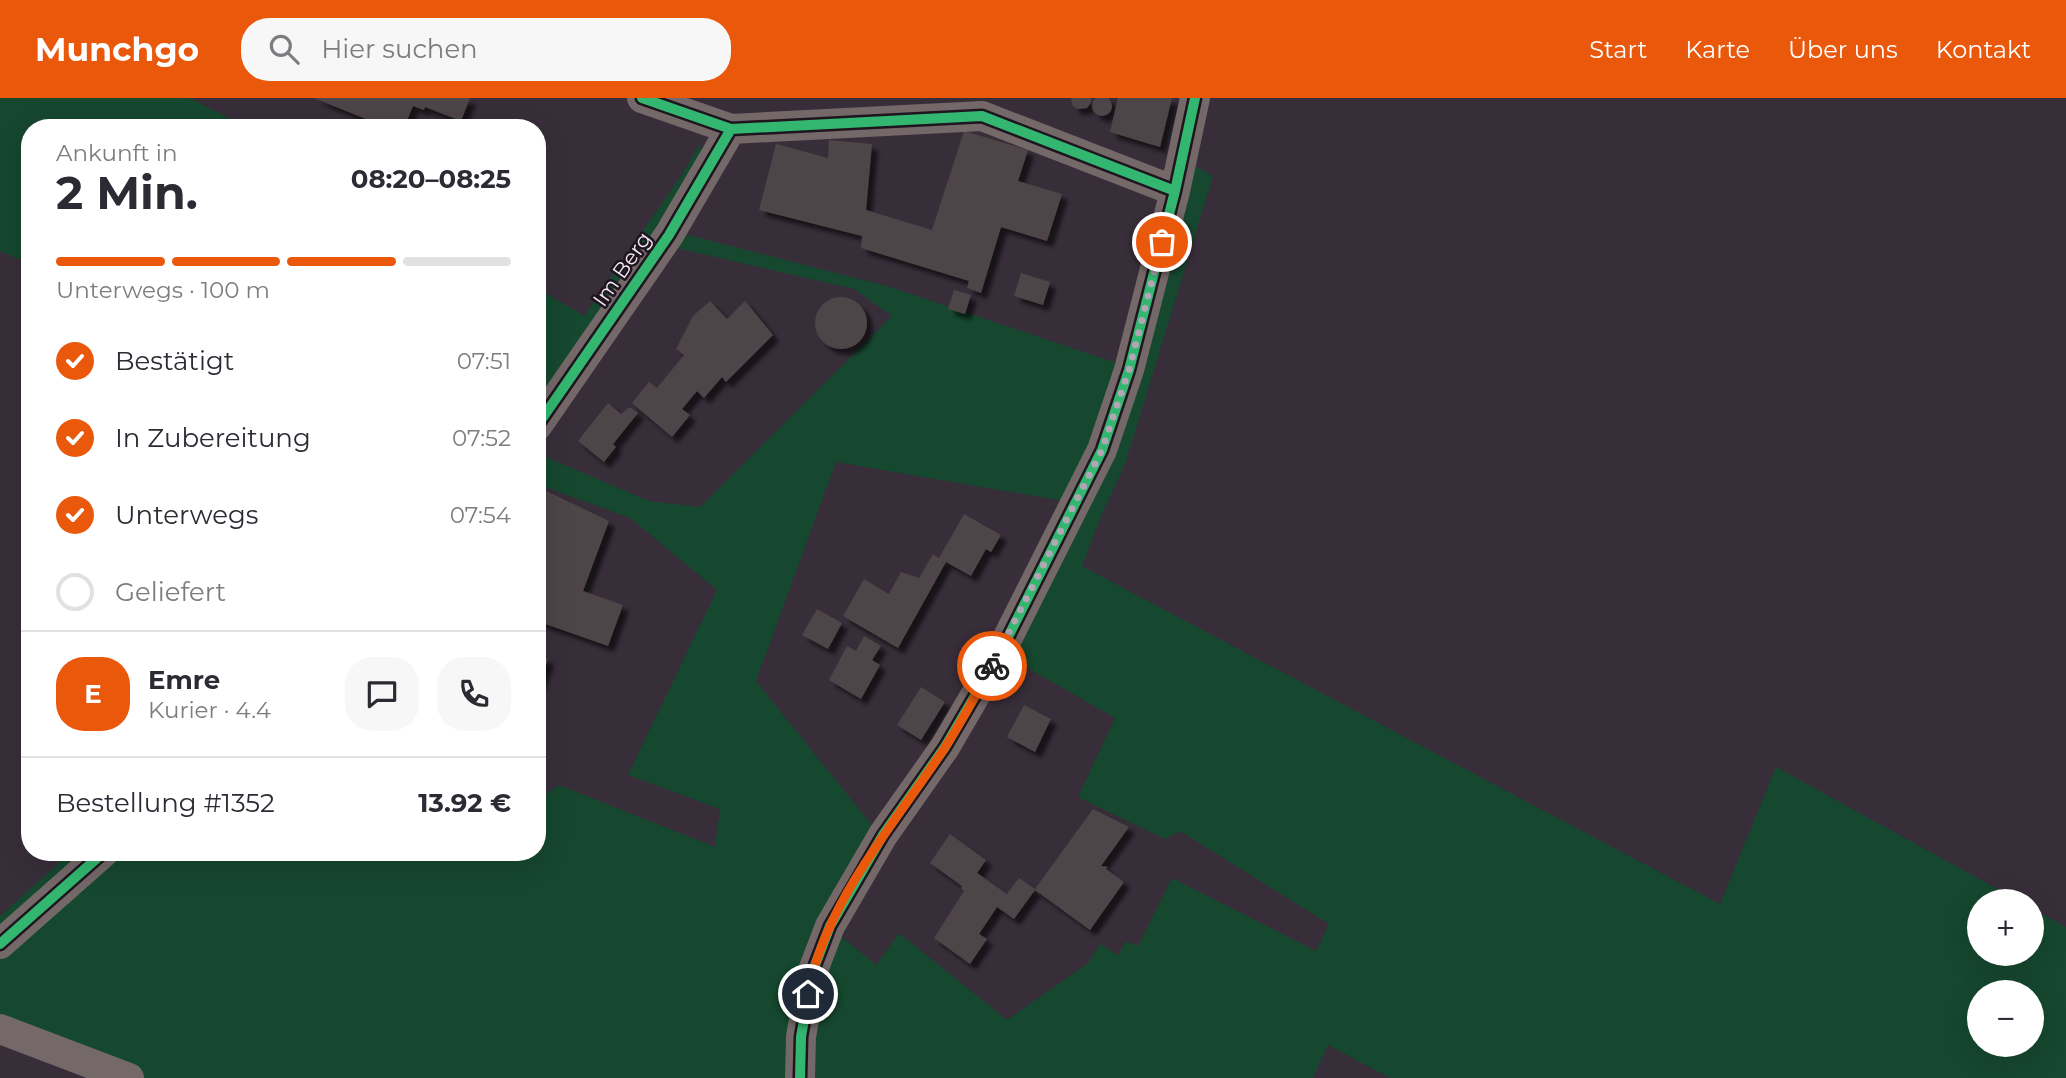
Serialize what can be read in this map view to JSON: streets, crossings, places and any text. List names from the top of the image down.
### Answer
{
  "streets": {
    "street": ["Im Berg"]
  },
  "page": {
    "header": "Munchgo",
    "search": "Hier suchen",
    "nav": [
      "Start",
      "Karte",
      "Über uns",
      "Kontakt"
    ],
    "heading": ["2 Min.", "Ankunft in", "08:20–08:25"],
    "panel": [
      "Emre",
      "Kurier · 4.4",
      "Bestellung #1352",
      "13.92 €"
    ],
    "bar": "Unterwegs · 100 m",
    "list": [
      ["Bestätigt", "07:51"],
      ["In Zubereitung", "07:52"],
      ["Unterwegs", "07:54"],
      "Geliefert"
    ],
    "round": "E",
    "map_buttons": ["+", "−"]
  }
}
